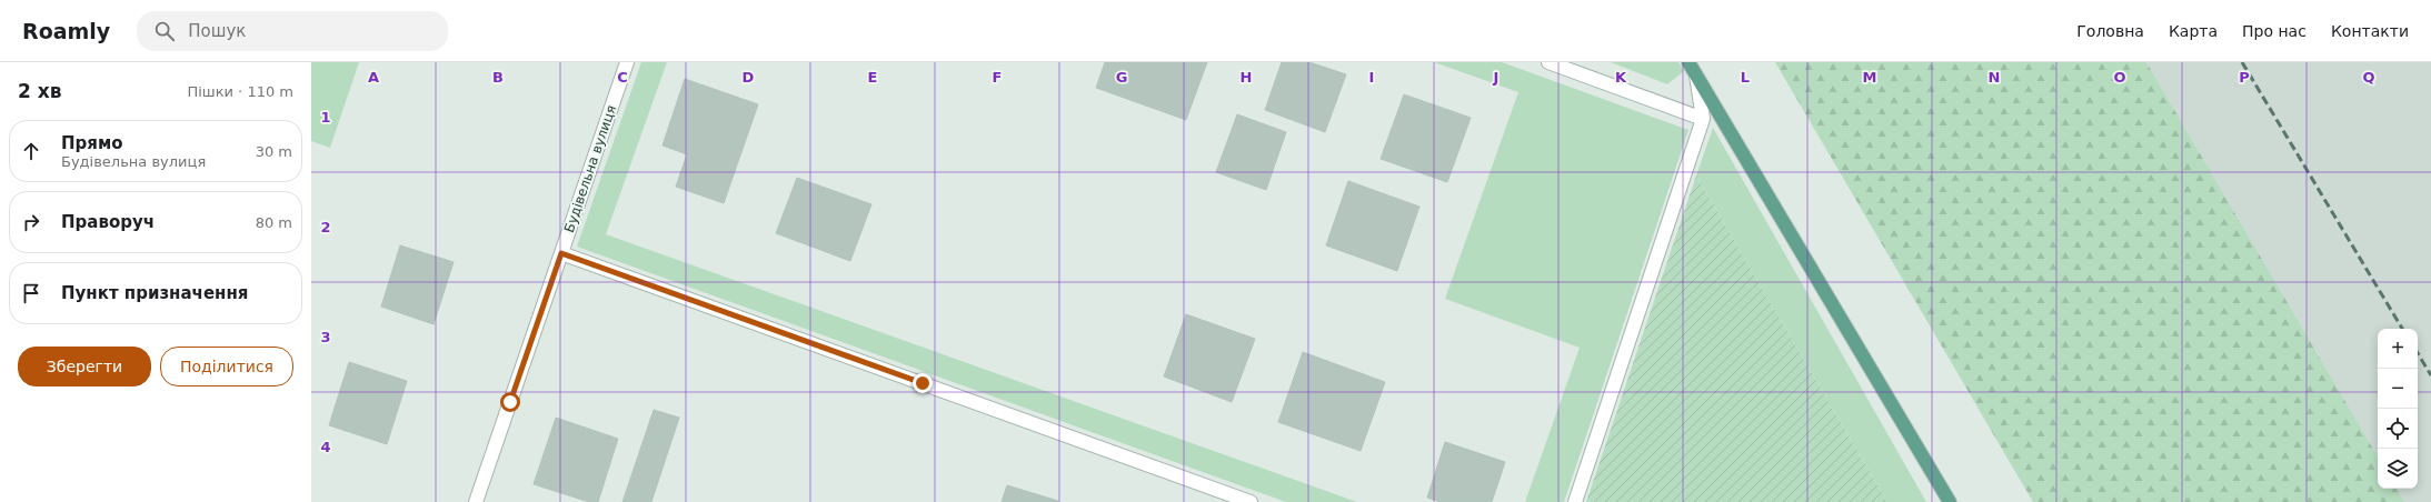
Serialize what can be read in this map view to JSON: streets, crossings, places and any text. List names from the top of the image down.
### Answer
{
  "streets": {
    "street": ["Будівельна вулиця"]
  },
  "page": {
    "header": "Roamly",
    "search": "Пошук",
    "nav": [
      "Головна",
      "Карта",
      "Про нас",
      "Контакти"
    ],
    "heading": ["2 хв", "Пішки · 110 m"],
    "list": [
      ["Прямо", "Будівельна вулиця", "30 m"],
      ["Праворуч", "80 m"],
      "Пункт призначення"
    ],
    "map_buttons": ["+", "−"],
    "buttons": ["Зберегти", "Поділитися"]
  },
  "grid": {
    "columns": [
      "A",
      "B",
      "C",
      "D",
      "E",
      "F",
      "G",
      "H",
      "I",
      "J",
      "K",
      "L",
      "M",
      "N",
      "O",
      "P",
      "Q"
    ],
    "rows": [
      "1",
      "2",
      "3",
      "4"
    ]
  }
}
